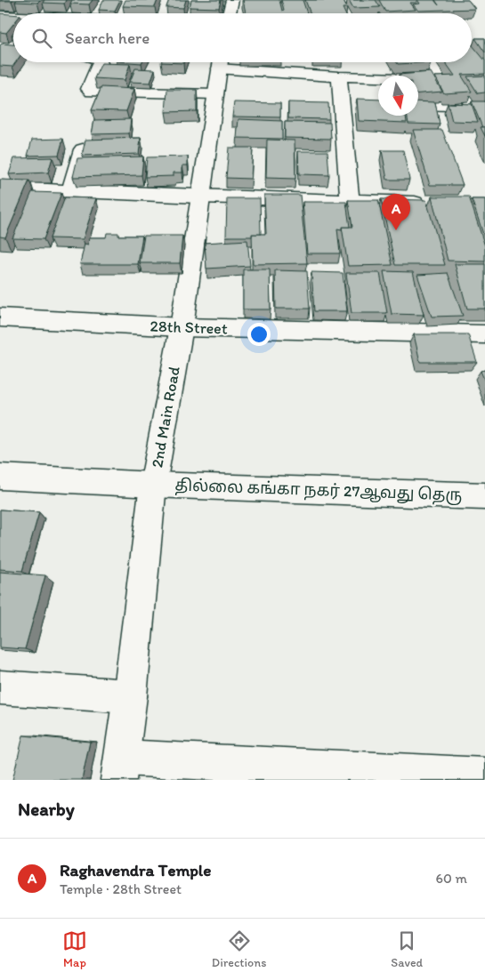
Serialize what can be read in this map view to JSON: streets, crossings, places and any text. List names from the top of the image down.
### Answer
{
  "streets": {
    "street": ["28th Street", "2nd Main Road", "தில்லை கங்கா நகர் 27ஆவது தெரு"]
  },
  "crossings": [
    ["28th Street", "2nd Main Road"],
    ["2nd Main Road", "தில்லை கங்கா நகர் 27ஆவது தெரு"]
  ],
  "north": "bottom",
  "page": {
    "search": "Search here",
    "pins": "A",
    "heading": "Nearby",
    "list": [
      {
        "mark": "A",
        "name": "Raghavendra Temple",
        "note": "Temple · 28th Street",
        "value": "60 m"
      }
    ],
    "nav": ["Map", "Directions", "Saved"]
  }
}
